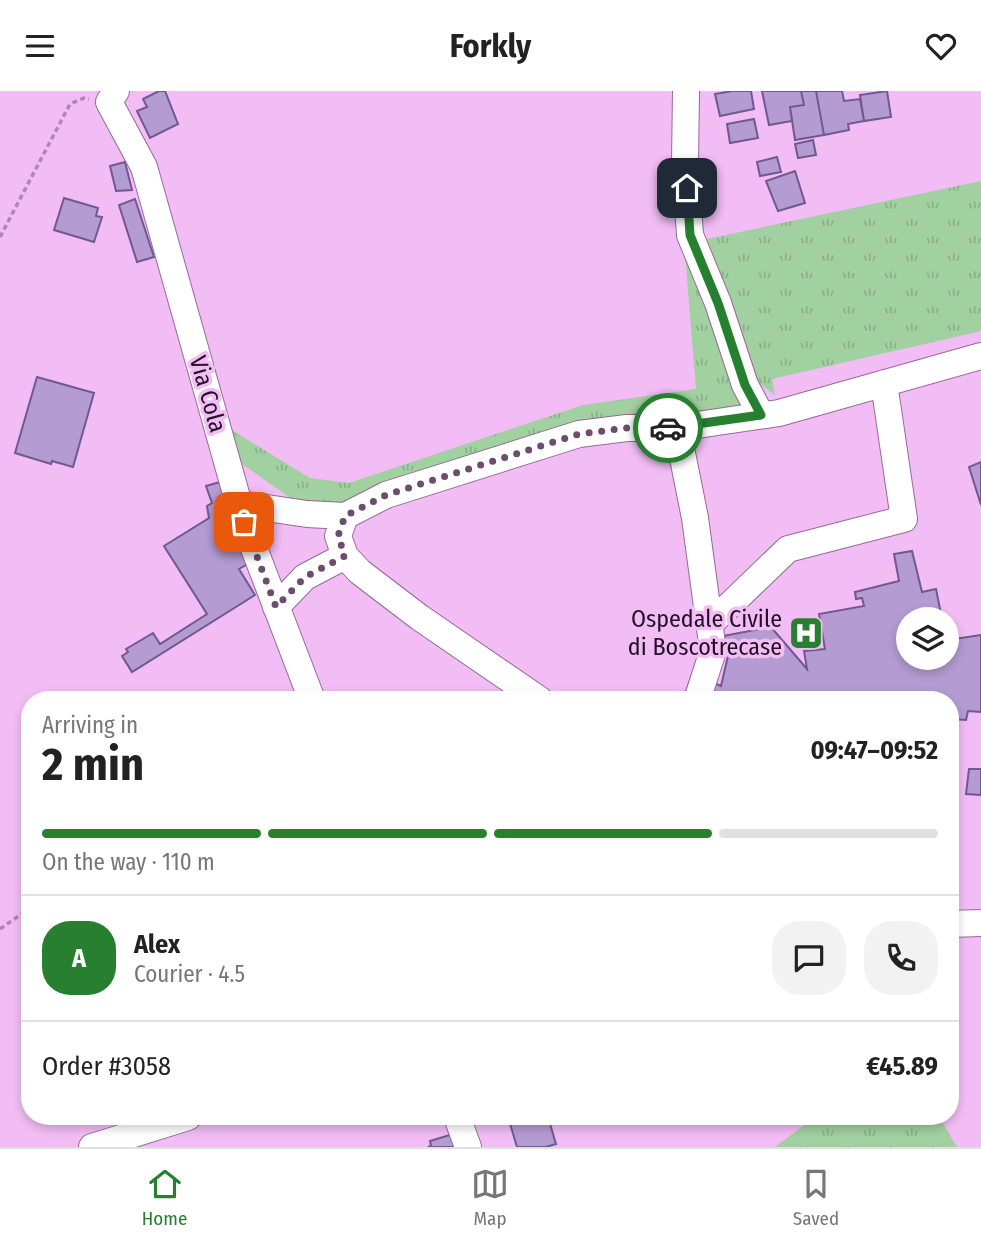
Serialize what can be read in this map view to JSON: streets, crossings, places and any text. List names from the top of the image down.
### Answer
{
  "streets": {
    "street": ["Via Cola"]
  },
  "places": {
    "hospital": ["Ospedale Civile di Boscotrecase"]
  },
  "page": {
    "header": "Forkly",
    "heading": ["2 min", "Arriving in", "09:47–09:52"],
    "panel": [
      "Alex",
      "Courier · 4.5",
      "Order #3058",
      "€45.89"
    ],
    "bar": "On the way · 110 m",
    "round": "A",
    "tabs": ["Home", "Map", "Saved"]
  }
}
